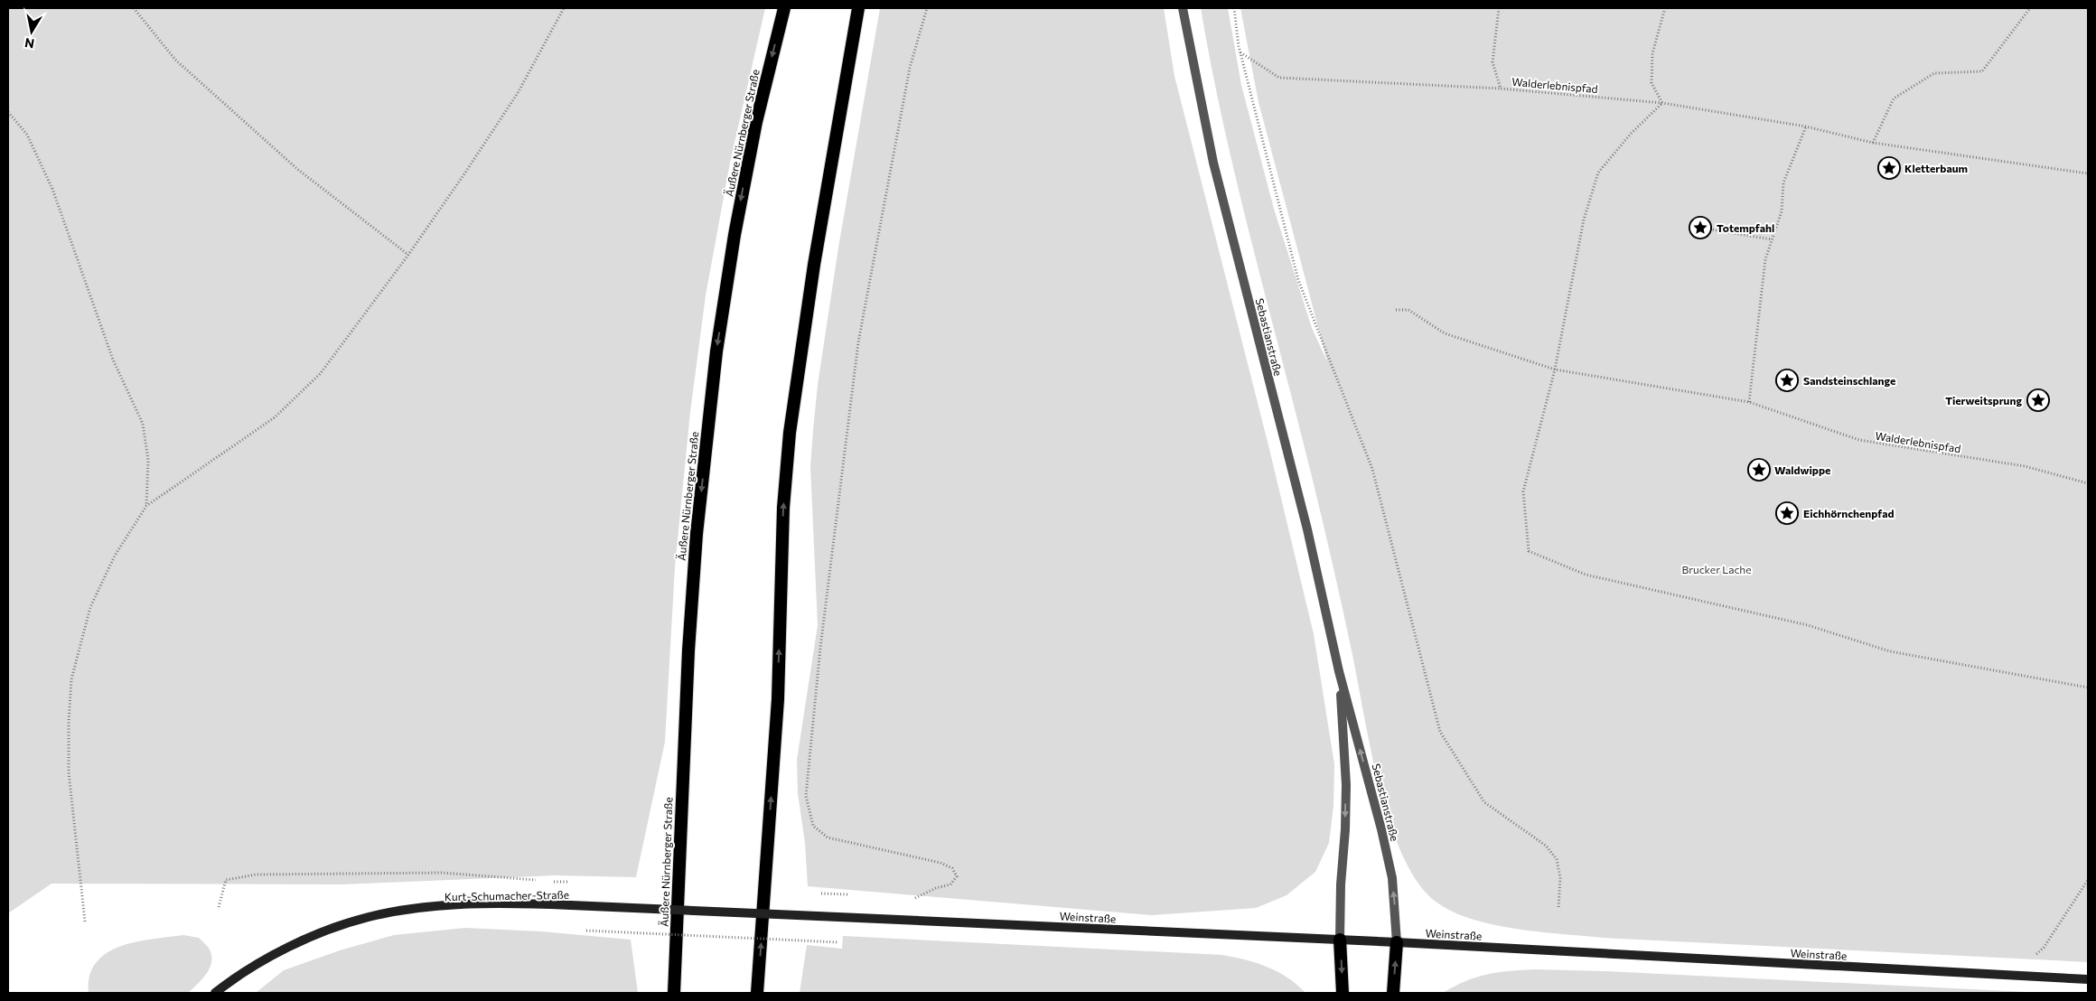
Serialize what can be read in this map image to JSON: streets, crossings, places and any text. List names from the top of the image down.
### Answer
{
  "streets": {
    "highway": ["Äußere Nürnberger Straße"],
    "main road": ["Kurt-Schumacher-Straße", "Weinstraße"],
    "street": ["Sebastianstraße"],
    "path": ["Walderlebnispfad"]
  },
  "crossings": [
    ["Sebastianstraße", "Weinstraße"],
    ["Kurt-Schumacher-Straße", "Weinstraße"]
  ],
  "parks": ["Brucker Lache"],
  "places": {
    "place": [
      "Kletterbaum",
      "Totempfahl",
      "Sandsteinschlange",
      "Tierweitsprung",
      "Waldwippe",
      "Eichhörnchenpfad"
    ]
  },
  "north": "bottom"
}
